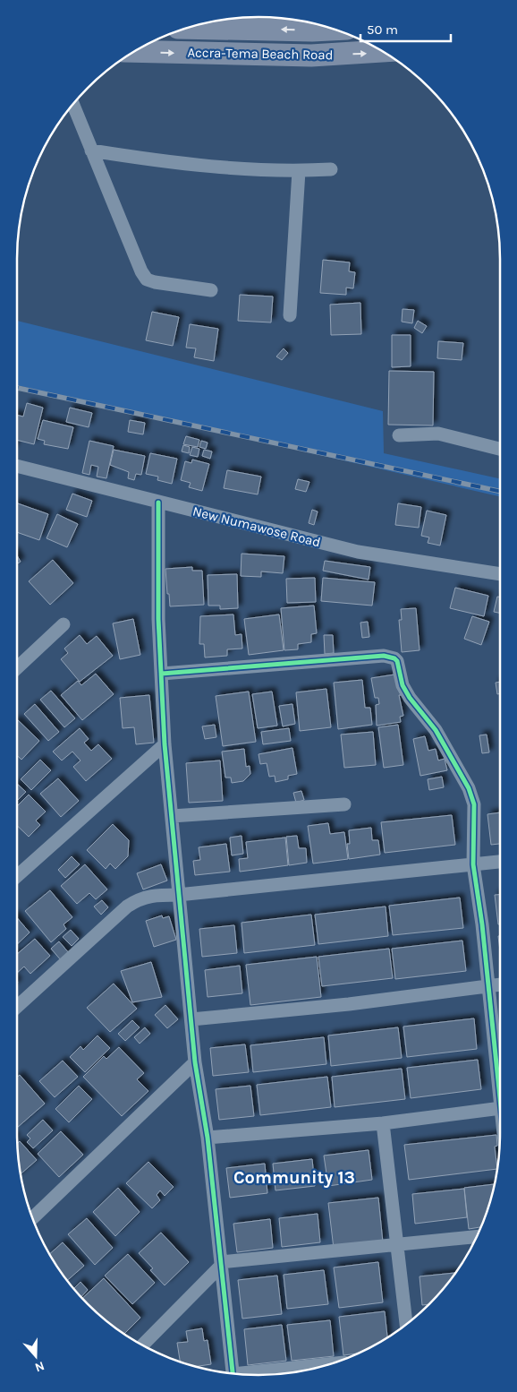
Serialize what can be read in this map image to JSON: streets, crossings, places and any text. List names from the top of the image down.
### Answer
{
  "streets": {
    "main road": ["Accra-Tema Beach Road"],
    "street": ["New Numawose Road"]
  },
  "districts": ["Community 13"],
  "scale_bar": "50 m",
  "north": "bottom"
}
